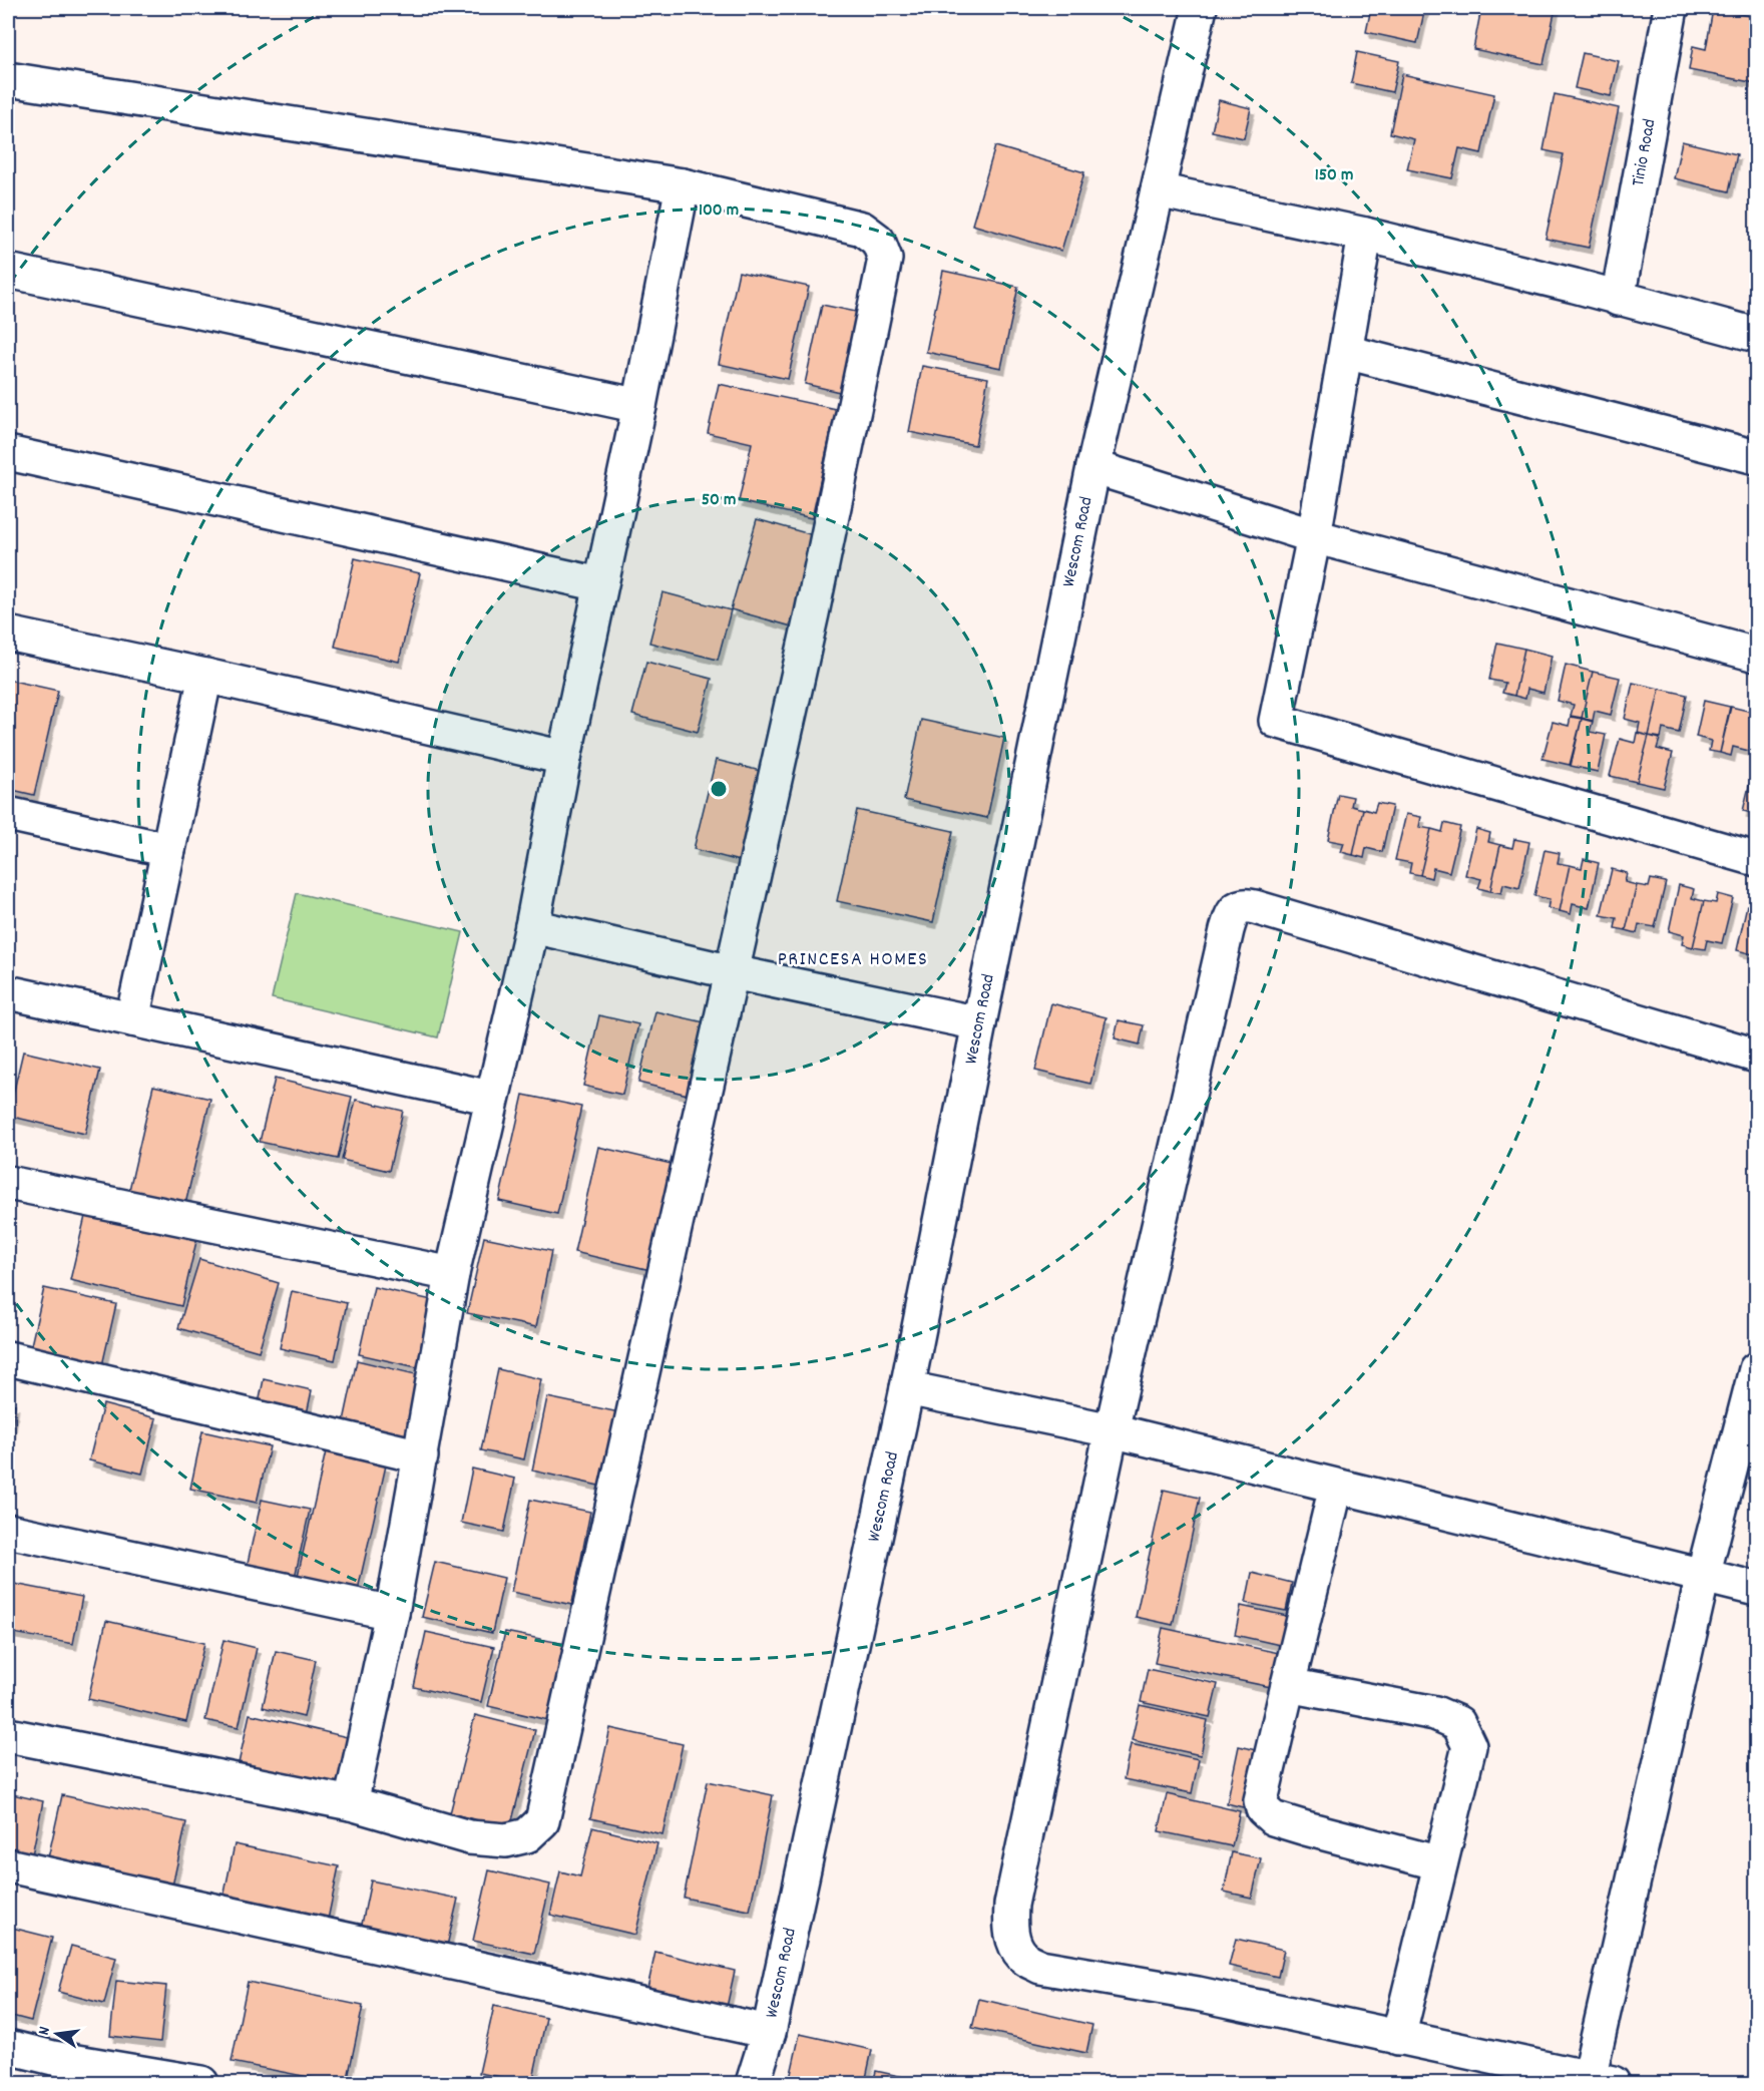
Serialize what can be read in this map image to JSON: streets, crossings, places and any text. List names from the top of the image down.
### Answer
{
  "streets": {
    "street": ["Tinio Road", "Wescom Road"]
  },
  "districts": ["PRINCESA HOMES"],
  "north": "left",
  "rings": ["150 m", "100 m", "50 m"]
}
